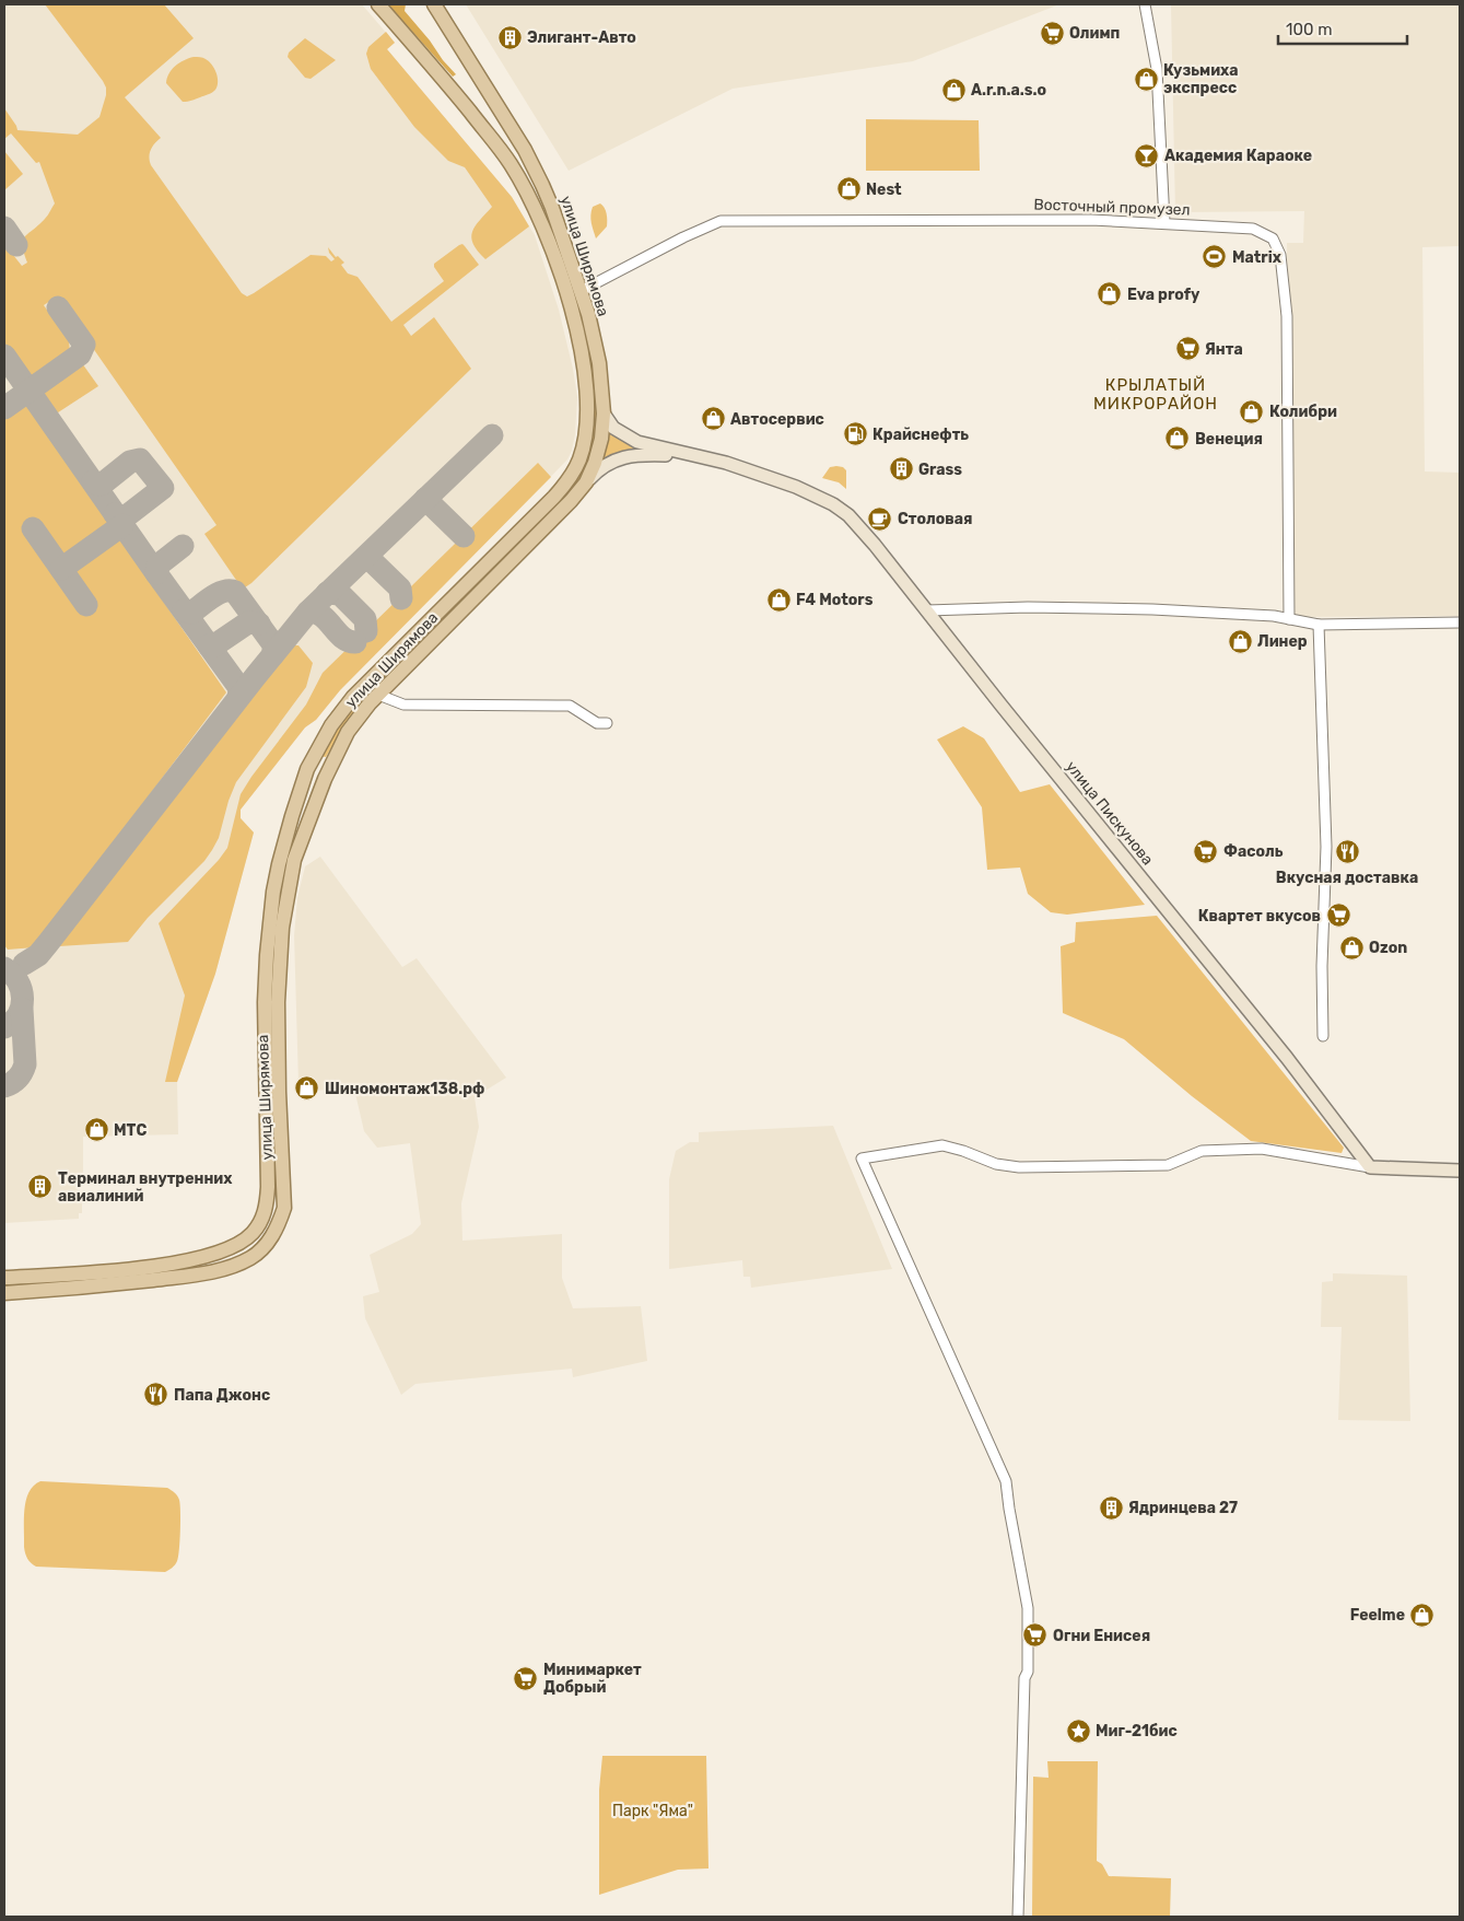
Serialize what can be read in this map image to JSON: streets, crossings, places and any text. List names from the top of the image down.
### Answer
{
  "streets": {
    "main road": ["улица Ширямова"],
    "street": ["Восточный промузел", "улица Пискунова"]
  },
  "crossings": [
    ["Восточный промузел", "улица Ширямова"],
    ["улица Ширямова", "улица Пискунова"]
  ],
  "districts": ["КРЫЛАТЫЙ МИКРОРАЙОН"],
  "parks": ["Парк \"Яма\""],
  "places": {
    "supermarket": [
      "Олимп",
      "Янта",
      "Фасоль",
      "Квартет вкусов",
      "Огни Енисея",
      "Минимаркет Добрый"
    ],
    "building": [
      "Элигант-Авто",
      "Grass",
      "Терминал внутренних авиалиний",
      "Ядринцева 27"
    ],
    "shop": [
      "Кузьмиха экспресс",
      "A.r.n.a.s.o",
      "Nest",
      "Eva profy",
      "Колибри",
      "Автосервис",
      "Венеция",
      "F4 Motors",
      "Линер",
      "Ozon",
      "Шиномонтаж138.рф",
      "МТС",
      "Feelme"
    ],
    "bar": ["Академия Караоке"],
    "sports": ["Matrix"],
    "fuel station": ["Крайснефть"],
    "cafe": ["Столовая"],
    "restaurant": ["Вкусная доставка", "Папа Джонс"],
    "place": ["Миг-21бис"]
  },
  "scale_bar": "100 m"
}
